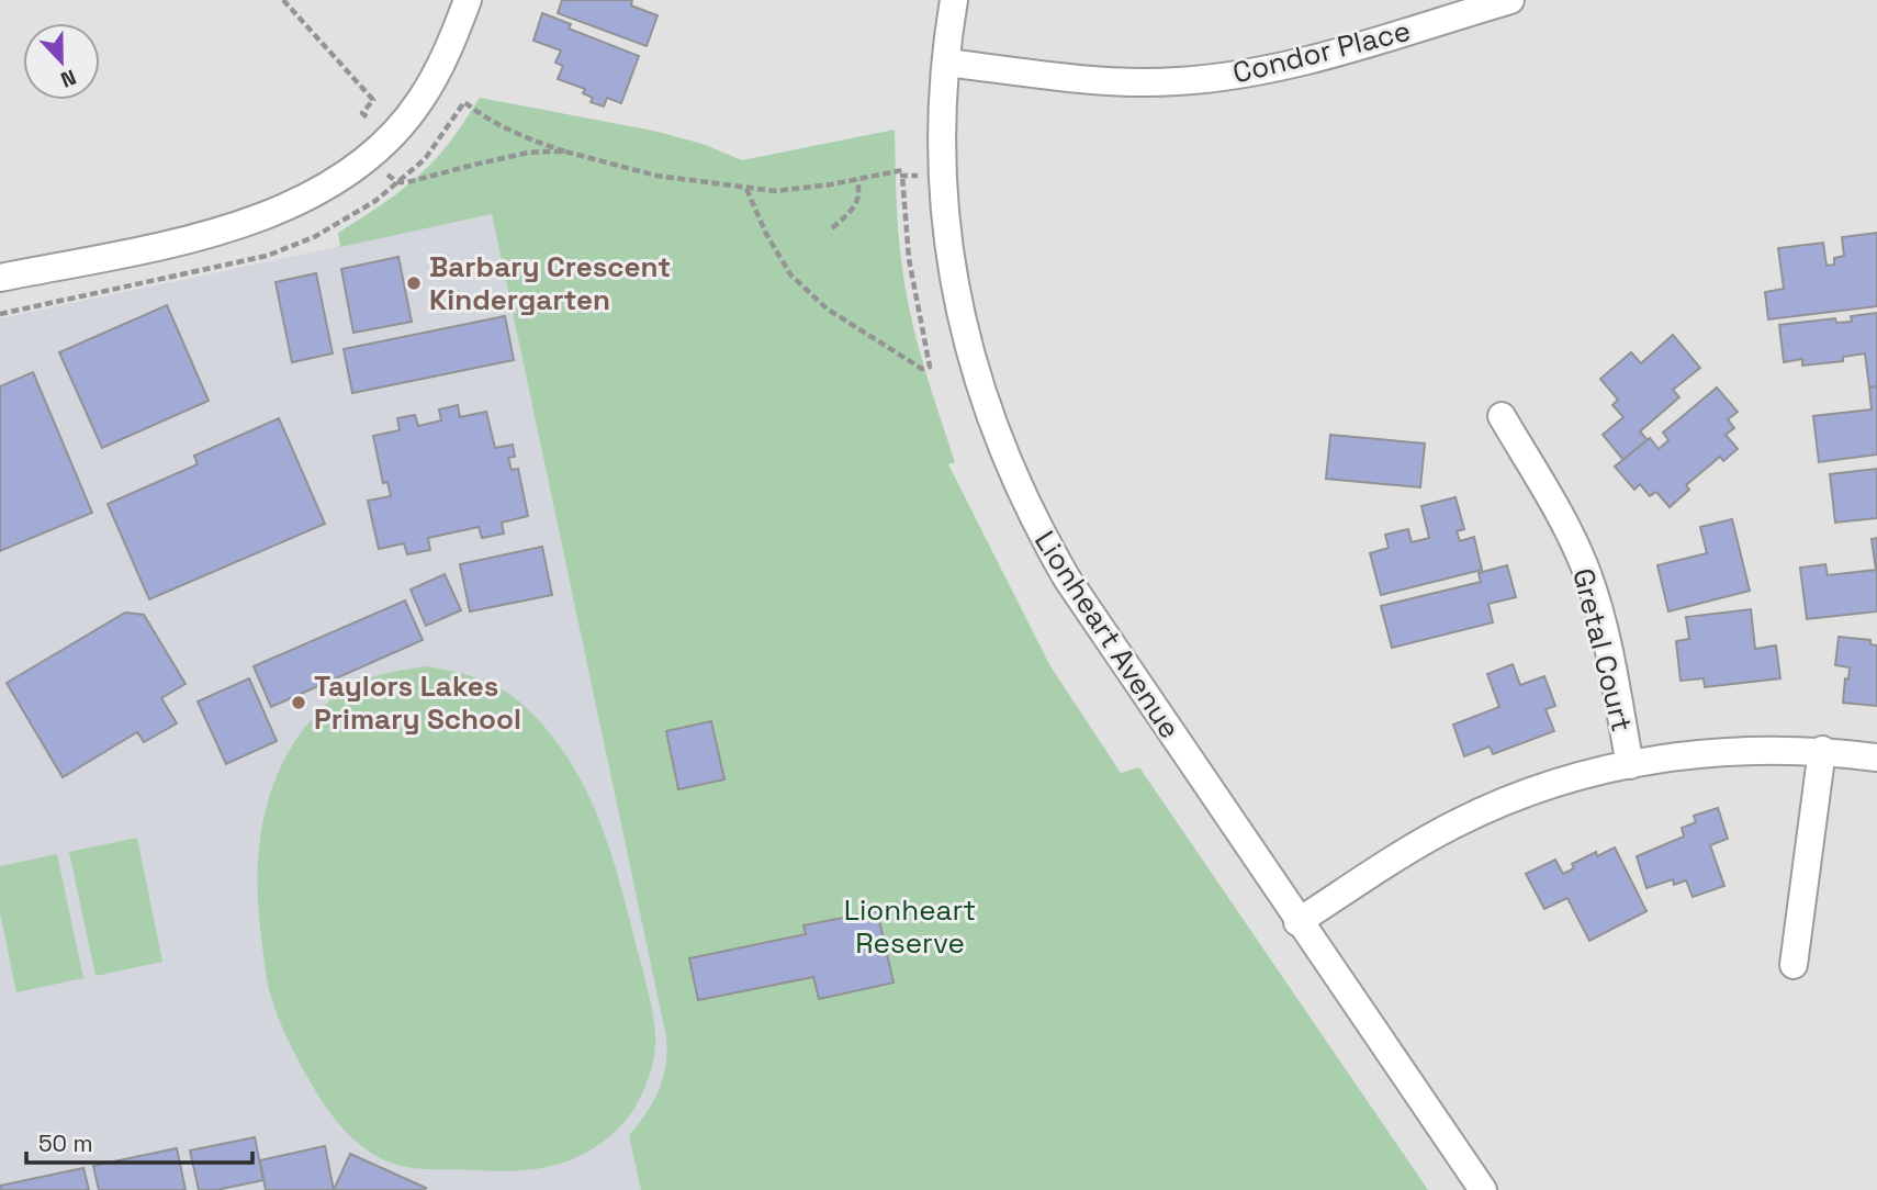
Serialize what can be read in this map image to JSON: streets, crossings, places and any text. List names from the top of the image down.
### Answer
{
  "streets": {
    "street": ["Condor Place", "Lionheart Avenue", "Gretal Court"]
  },
  "crossings": [
    ["Condor Place", "Lionheart Avenue"]
  ],
  "parks": ["Lionheart Reserve"],
  "places": ["Barbary Crescent Kindergarten", "Taylors Lakes Primary School"],
  "scale_bar": "50 m",
  "north": "bottom"
}
